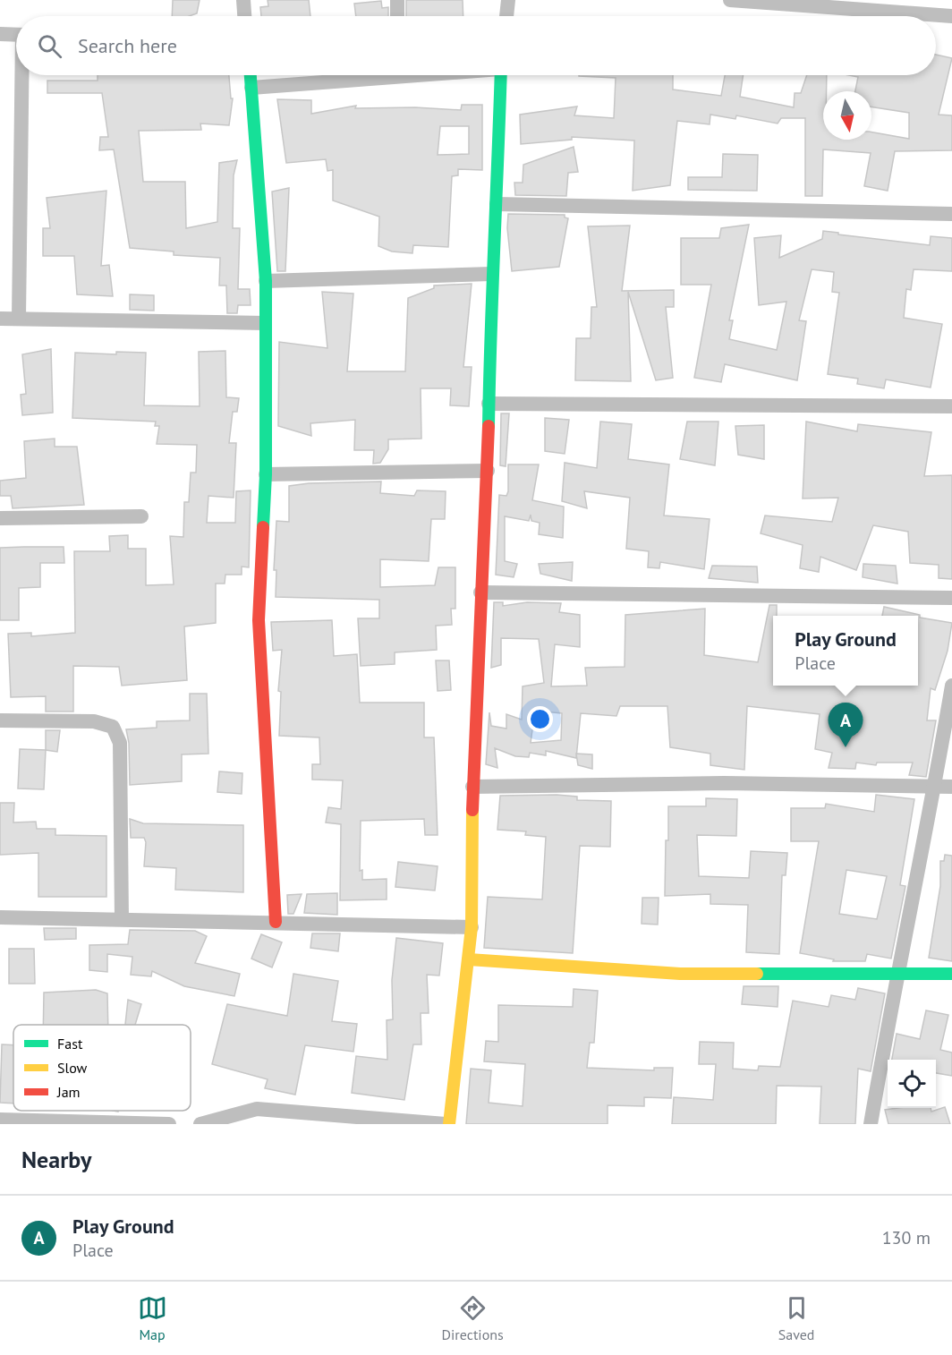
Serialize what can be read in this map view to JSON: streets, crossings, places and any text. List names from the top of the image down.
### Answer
{
  "legend": ["Fast", "Slow", "Jam"],
  "north": "bottom",
  "page": {
    "search": "Search here",
    "popup": ["Play Ground", "Place"],
    "pins": "A",
    "heading": "Nearby",
    "list": [
      {
        "mark": "A",
        "name": "Play Ground",
        "note": "Place",
        "value": "130 m"
      }
    ],
    "nav": ["Map", "Directions", "Saved"]
  }
}
